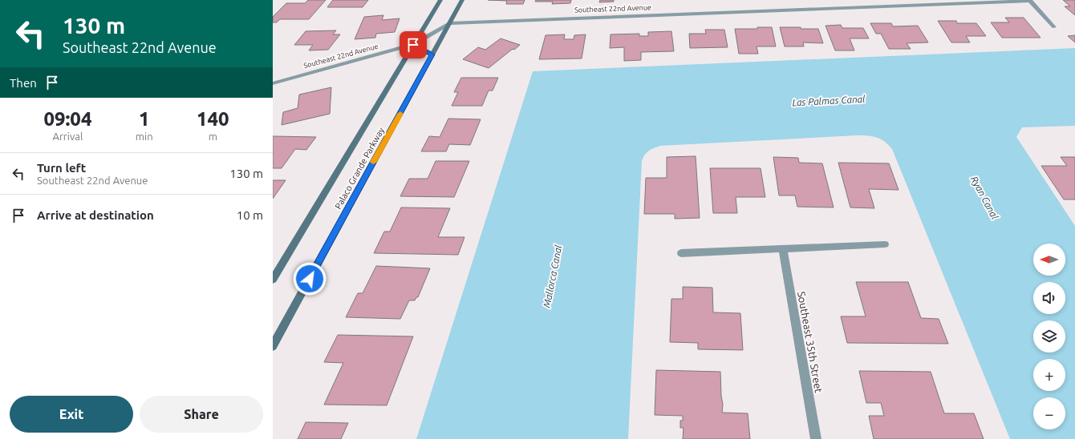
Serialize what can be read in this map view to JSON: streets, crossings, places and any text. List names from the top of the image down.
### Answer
{
  "streets": {
    "street": ["Southeast 22nd Avenue", "Palaco Grande Parkway", "Southeast 35th Street"]
  },
  "crossings": [
    ["Southeast 22nd Avenue", "Palaco Grande Parkway"]
  ],
  "water": ["Las Palmas Canal", "Ryan Canal", "Mallorca Canal"],
  "north": "left",
  "page": {
    "turn": ["130 m", "Southeast 22nd Avenue"],
    "then": "Then",
    "eta": [
      "09:04",
      "Arrival",
      "1",
      "min",
      "140",
      "m"
    ],
    "list": [
      {
        "name": "Turn left",
        "note": "Southeast 22nd Avenue",
        "value": "130 m"
      },
      {
        "name": "Arrive at destination",
        "value": "10 m"
      }
    ],
    "map_buttons": ["+", "−"],
    "buttons": ["Exit", "Share"]
  }
}
